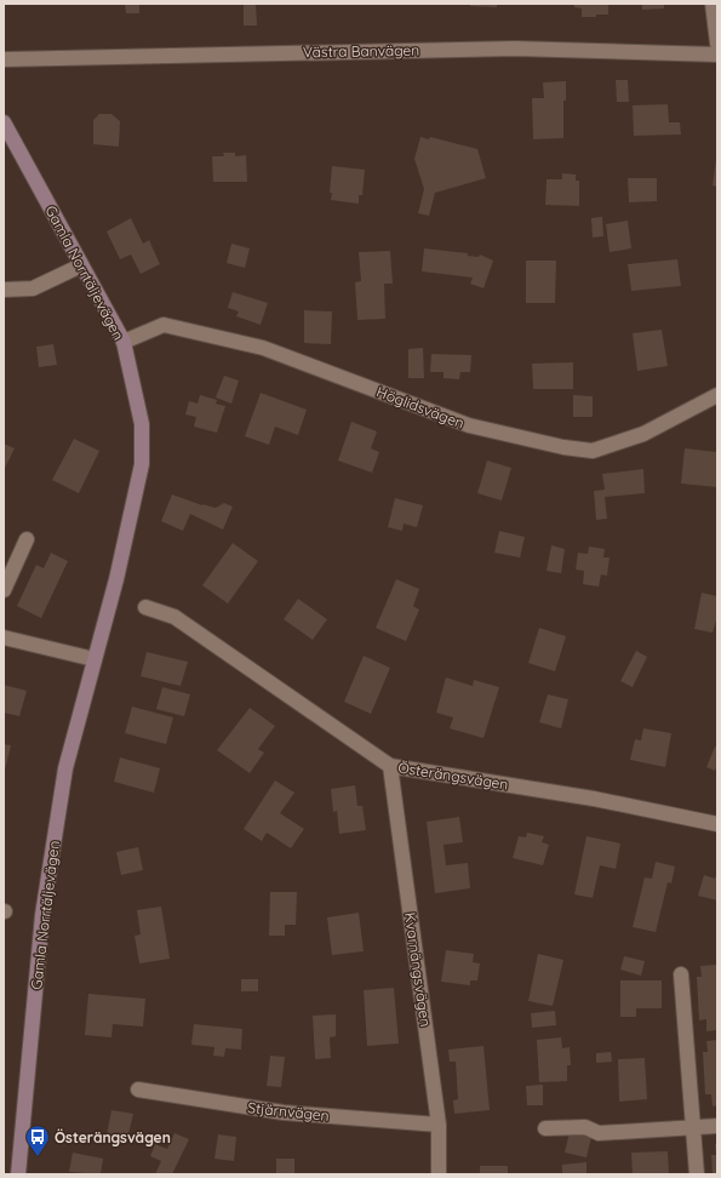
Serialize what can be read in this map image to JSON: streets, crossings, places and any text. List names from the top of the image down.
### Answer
{
  "streets": {
    "street": [
      "Västra Banvägen",
      "Gamla Norrtäljevägen",
      "Höglidsvägen",
      "Österängsvägen",
      "Kvarnängsvägen",
      "Stjärnvägen"
    ]
  },
  "crossings": [
    ["Gamla Norrtäljevägen", "Höglidsvägen"],
    ["Österängsvägen", "Kvarnängsvägen"],
    ["Kvarnängsvägen", "Stjärnvägen"]
  ],
  "places": {
    "bus stop": ["Österängsvägen"]
  }
}
